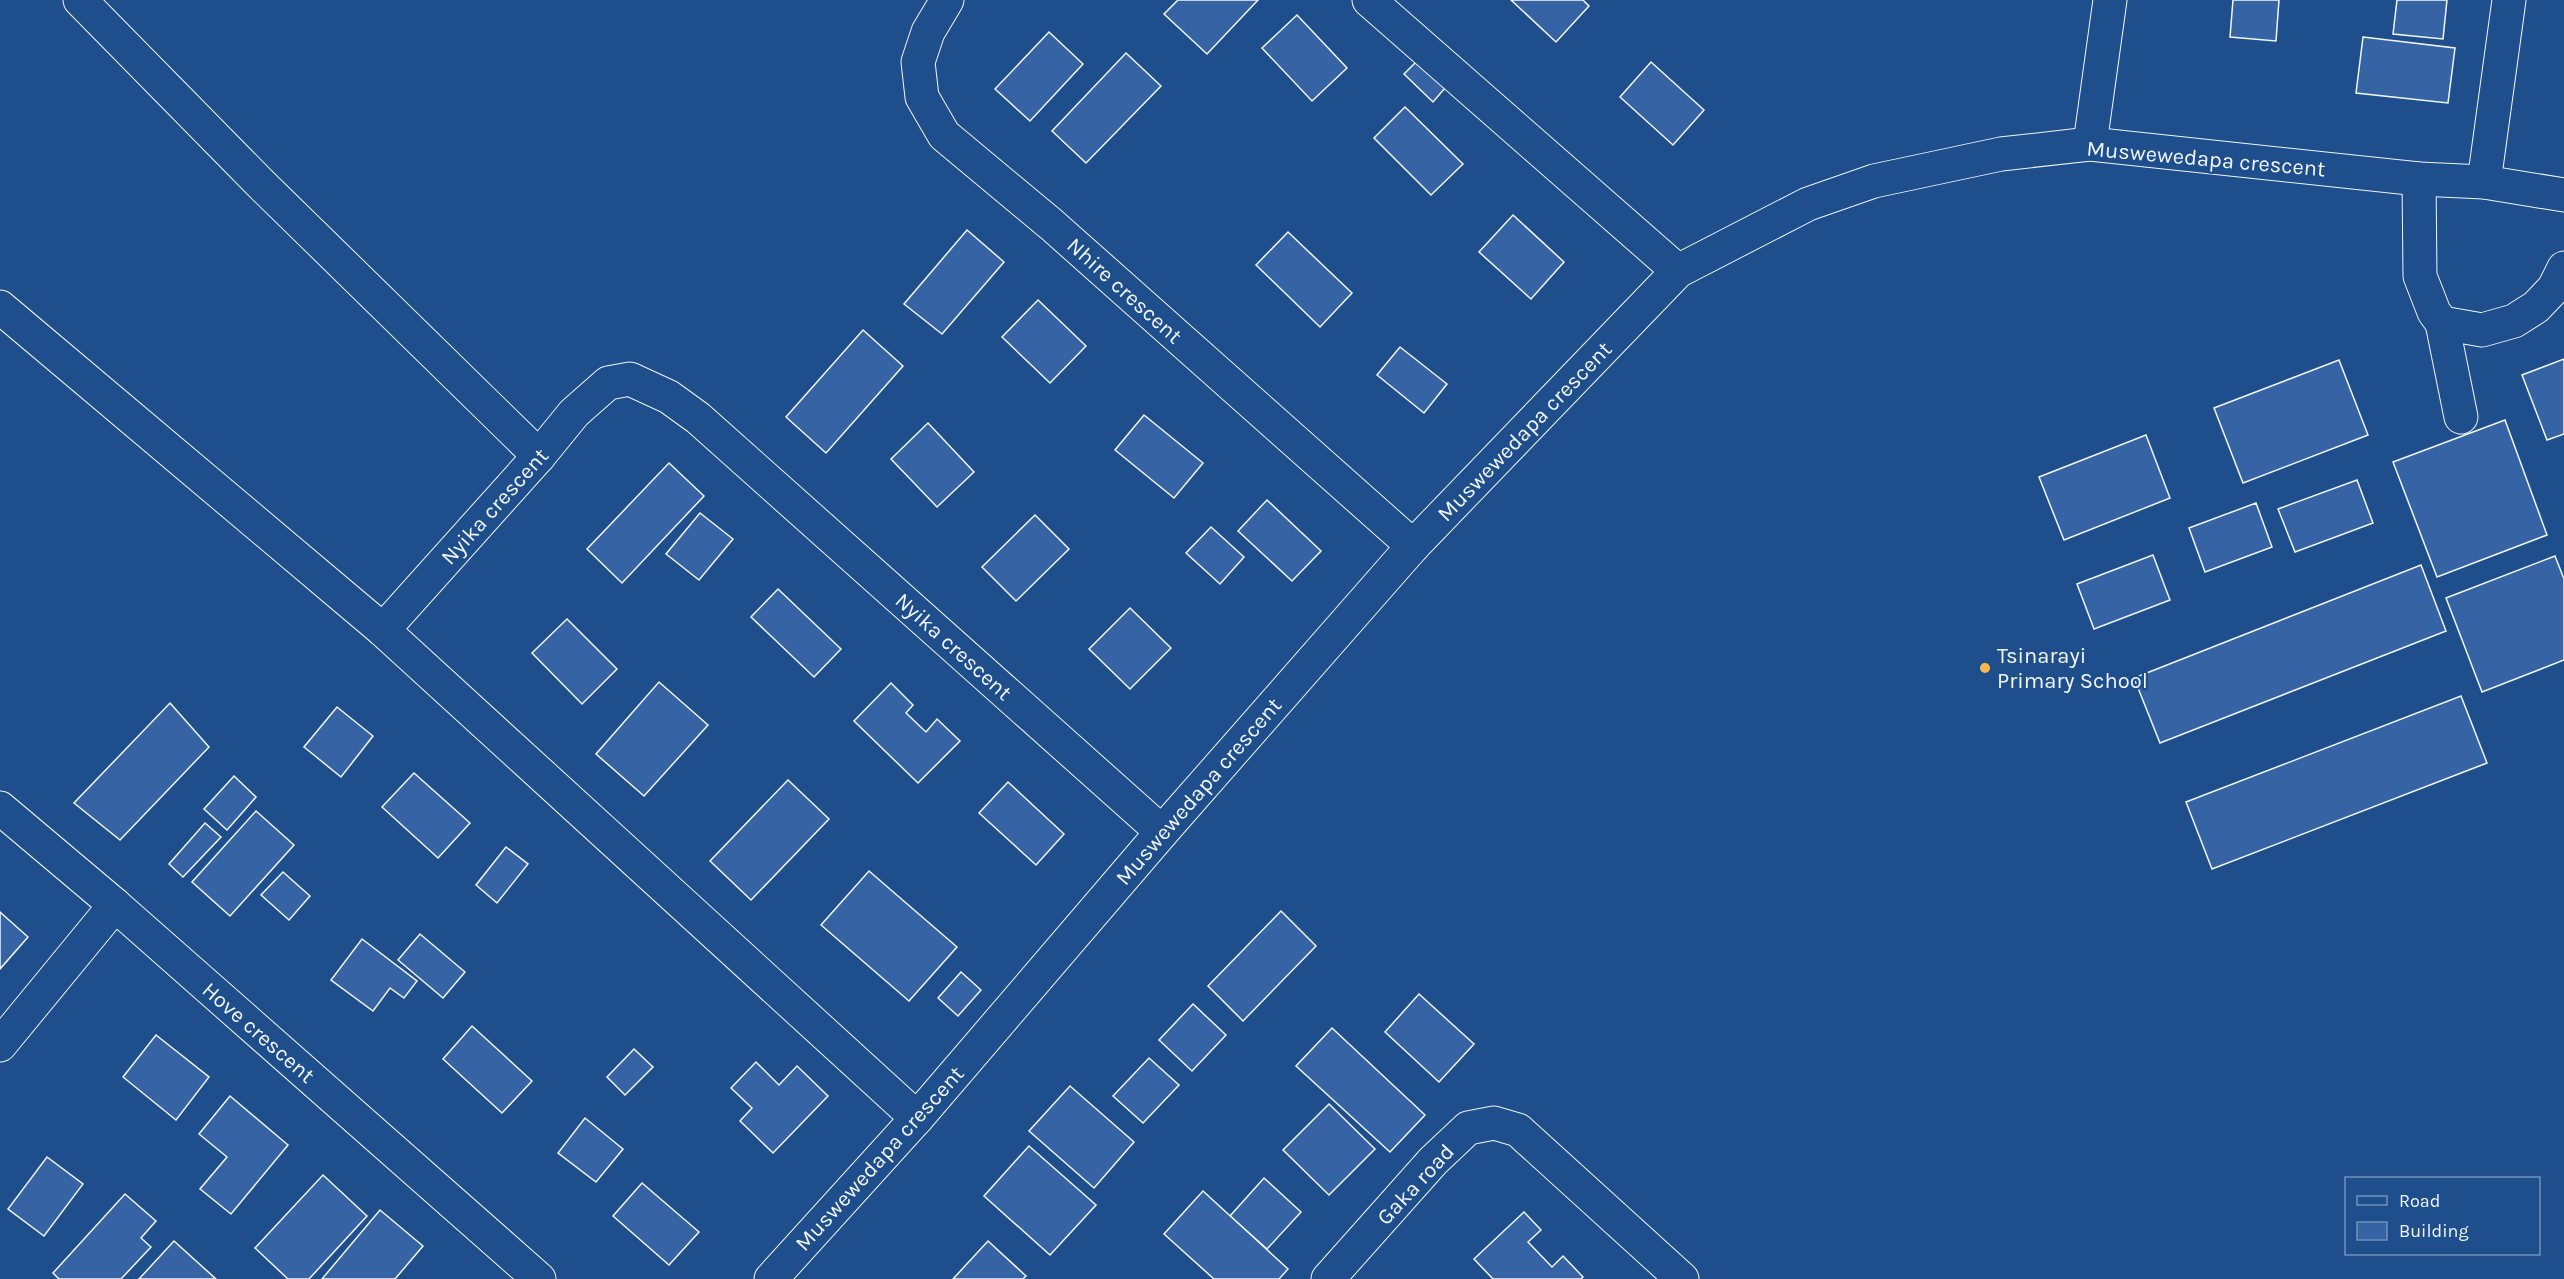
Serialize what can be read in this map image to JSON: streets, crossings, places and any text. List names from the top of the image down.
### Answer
{
  "streets": {
    "street": [
      "Muswewedapa crescent",
      "Nhire crescent",
      "Nyika crescent",
      "Hove crescent",
      "Gaka road"
    ]
  },
  "crossings": [
    ["Muswewedapa crescent", "Nhire crescent"],
    ["Muswewedapa crescent", "Nyika crescent"]
  ],
  "places": ["Tsinarayi Primary School"],
  "legend": ["Road", "Building"]
}
